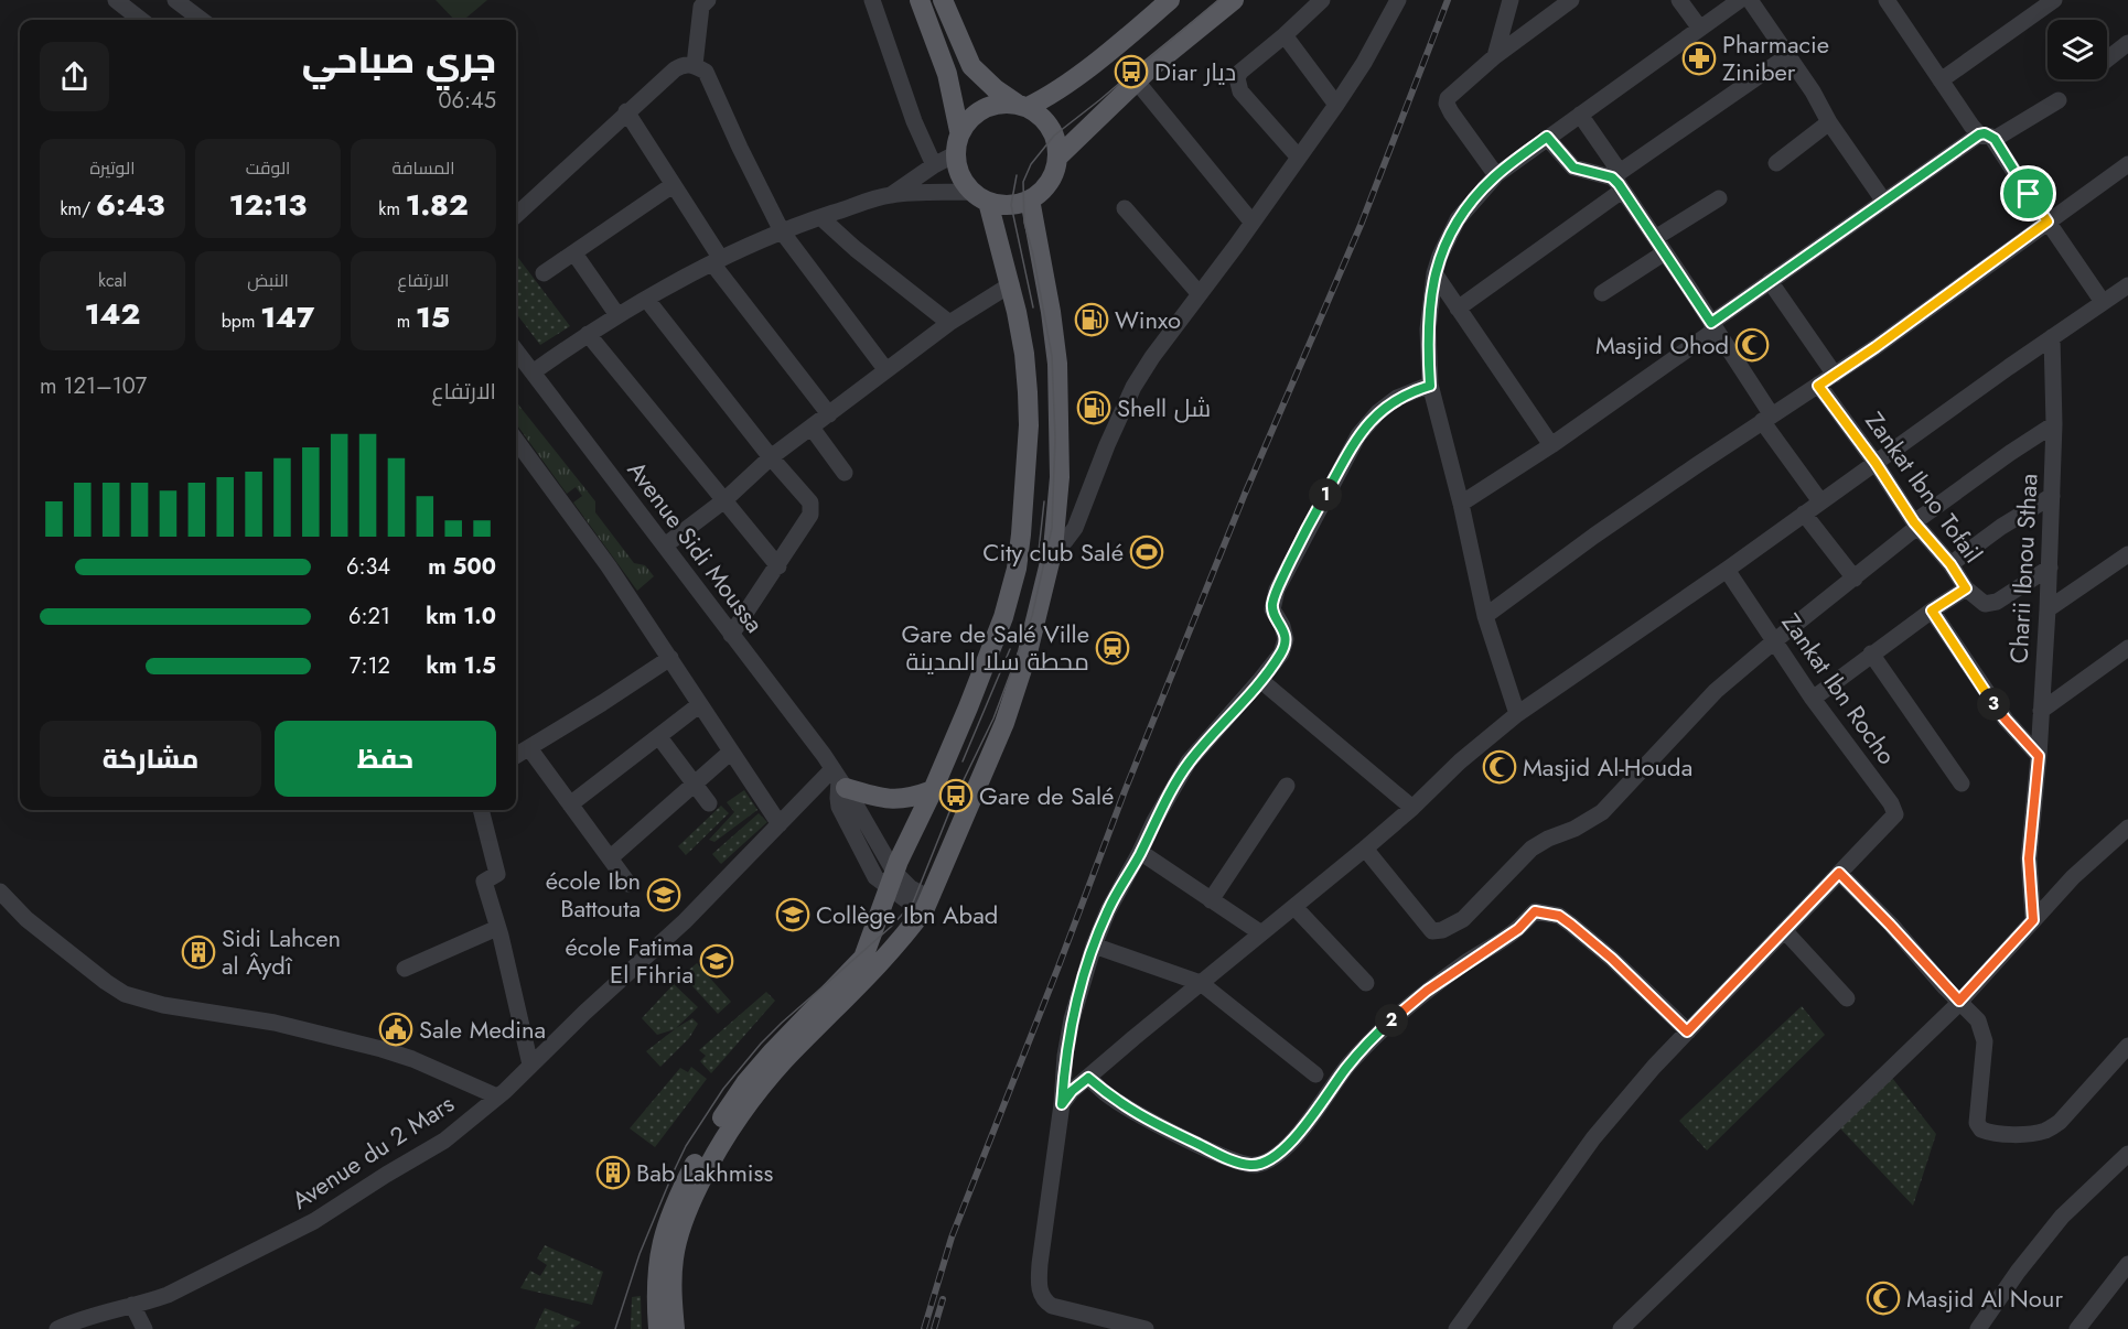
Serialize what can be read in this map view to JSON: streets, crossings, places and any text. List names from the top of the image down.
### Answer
{
  "streets": {
    "street": [
      "Zankat Ibno Tofail",
      "Avenue Sidi Moussa",
      "Charii Ibnou Sthaa",
      "Zankat Ibn Rocho",
      "Avenue du 2 Mars"
    ]
  },
  "crossings": [
    ["Zankat Ibno Tofail", "Charii Ibnou Sthaa"],
    ["Avenue Sidi Moussa", "Avenue du 2 Mars"]
  ],
  "places": {
    "pharmacy": ["Pharmacie Ziniber"],
    "bus stop": ["Diar ديار", "Gare de Salé"],
    "fuel station": ["Winxo", "Shell شل"],
    "mosque": ["Masjid Ohod", "Masjid Al-Houda", "Masjid Al Nour"],
    "sports": ["City club Salé"],
    "station": ["Gare de Salé Ville محطة سلا المدينة"],
    "school or university": ["école Ibn Battouta", "Collège Ibn Abad", "école Fatima El Fihria"],
    "building": ["Sidi Lahcen al Âydî", "Bab Lakhmiss"],
    "public building": ["Sale Medina"]
  },
  "page": {
    "heading": ["جري صباحي", "06:45"],
    "stats": [
      ["المسافة", "1.82 km"],
      ["الوقت", "12:13"],
      ["الوتيرة", "6:43 /km"],
      ["الارتفاع", "15 m"],
      ["النبض", "147 bpm"],
      ["kcal", "142"]
    ],
    "chart": ["الارتفاع", "107–121 m"],
    "pins": ["1", "3", "2"],
    "list": [
      {
        "name": "500 m",
        "note": "6:34"
      },
      {
        "name": "1.0 km",
        "note": "6:21"
      },
      {
        "name": "1.5 km",
        "note": "7:12"
      }
    ],
    "buttons": ["حفظ", "مشاركة"]
  }
}
